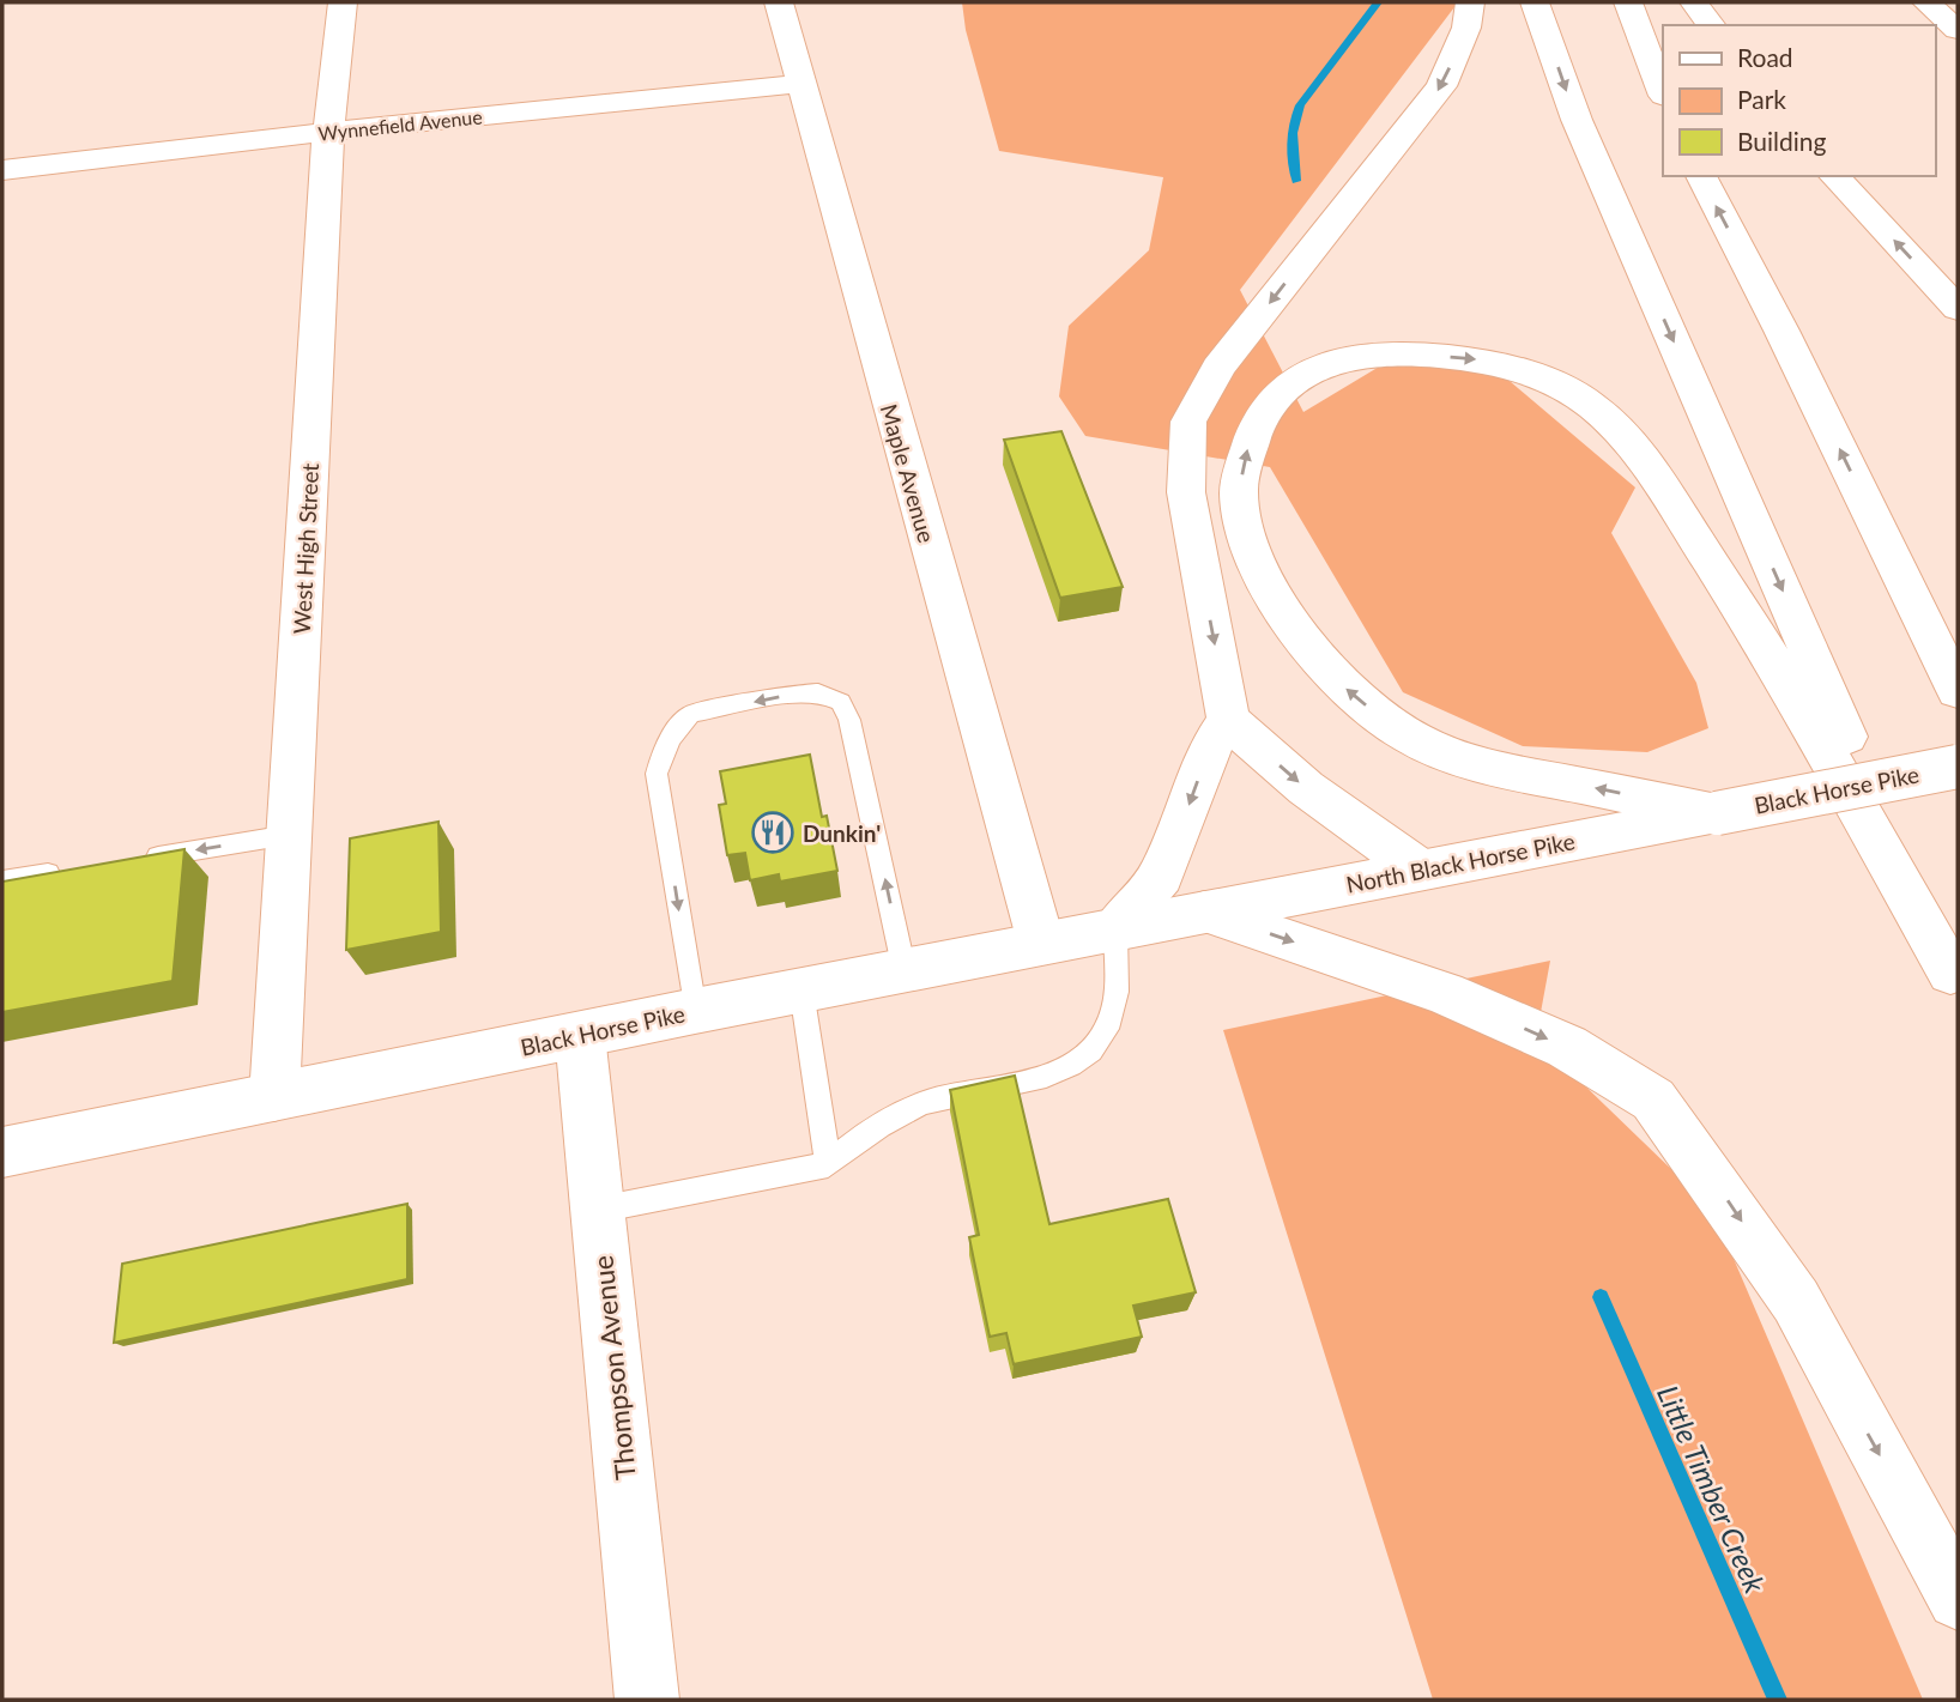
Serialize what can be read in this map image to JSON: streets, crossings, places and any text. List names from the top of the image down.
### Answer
{
  "streets": {
    "main road": [
      "Wynnefield Avenue",
      "Maple Avenue",
      "West High Street",
      "Black Horse Pike",
      "North Black Horse Pike",
      "Thompson Avenue"
    ]
  },
  "crossings": [
    ["Wynnefield Avenue", "Maple Avenue"],
    ["Wynnefield Avenue", "West High Street"],
    ["Maple Avenue", "Black Horse Pike"],
    ["West High Street", "Black Horse Pike"],
    ["Black Horse Pike", "North Black Horse Pike"],
    ["Black Horse Pike", "Thompson Avenue"]
  ],
  "water": ["Little Timber Creek"],
  "places": {
    "restaurant": ["Dunkin'"]
  },
  "legend": ["Road", "Park", "Building"]
}
